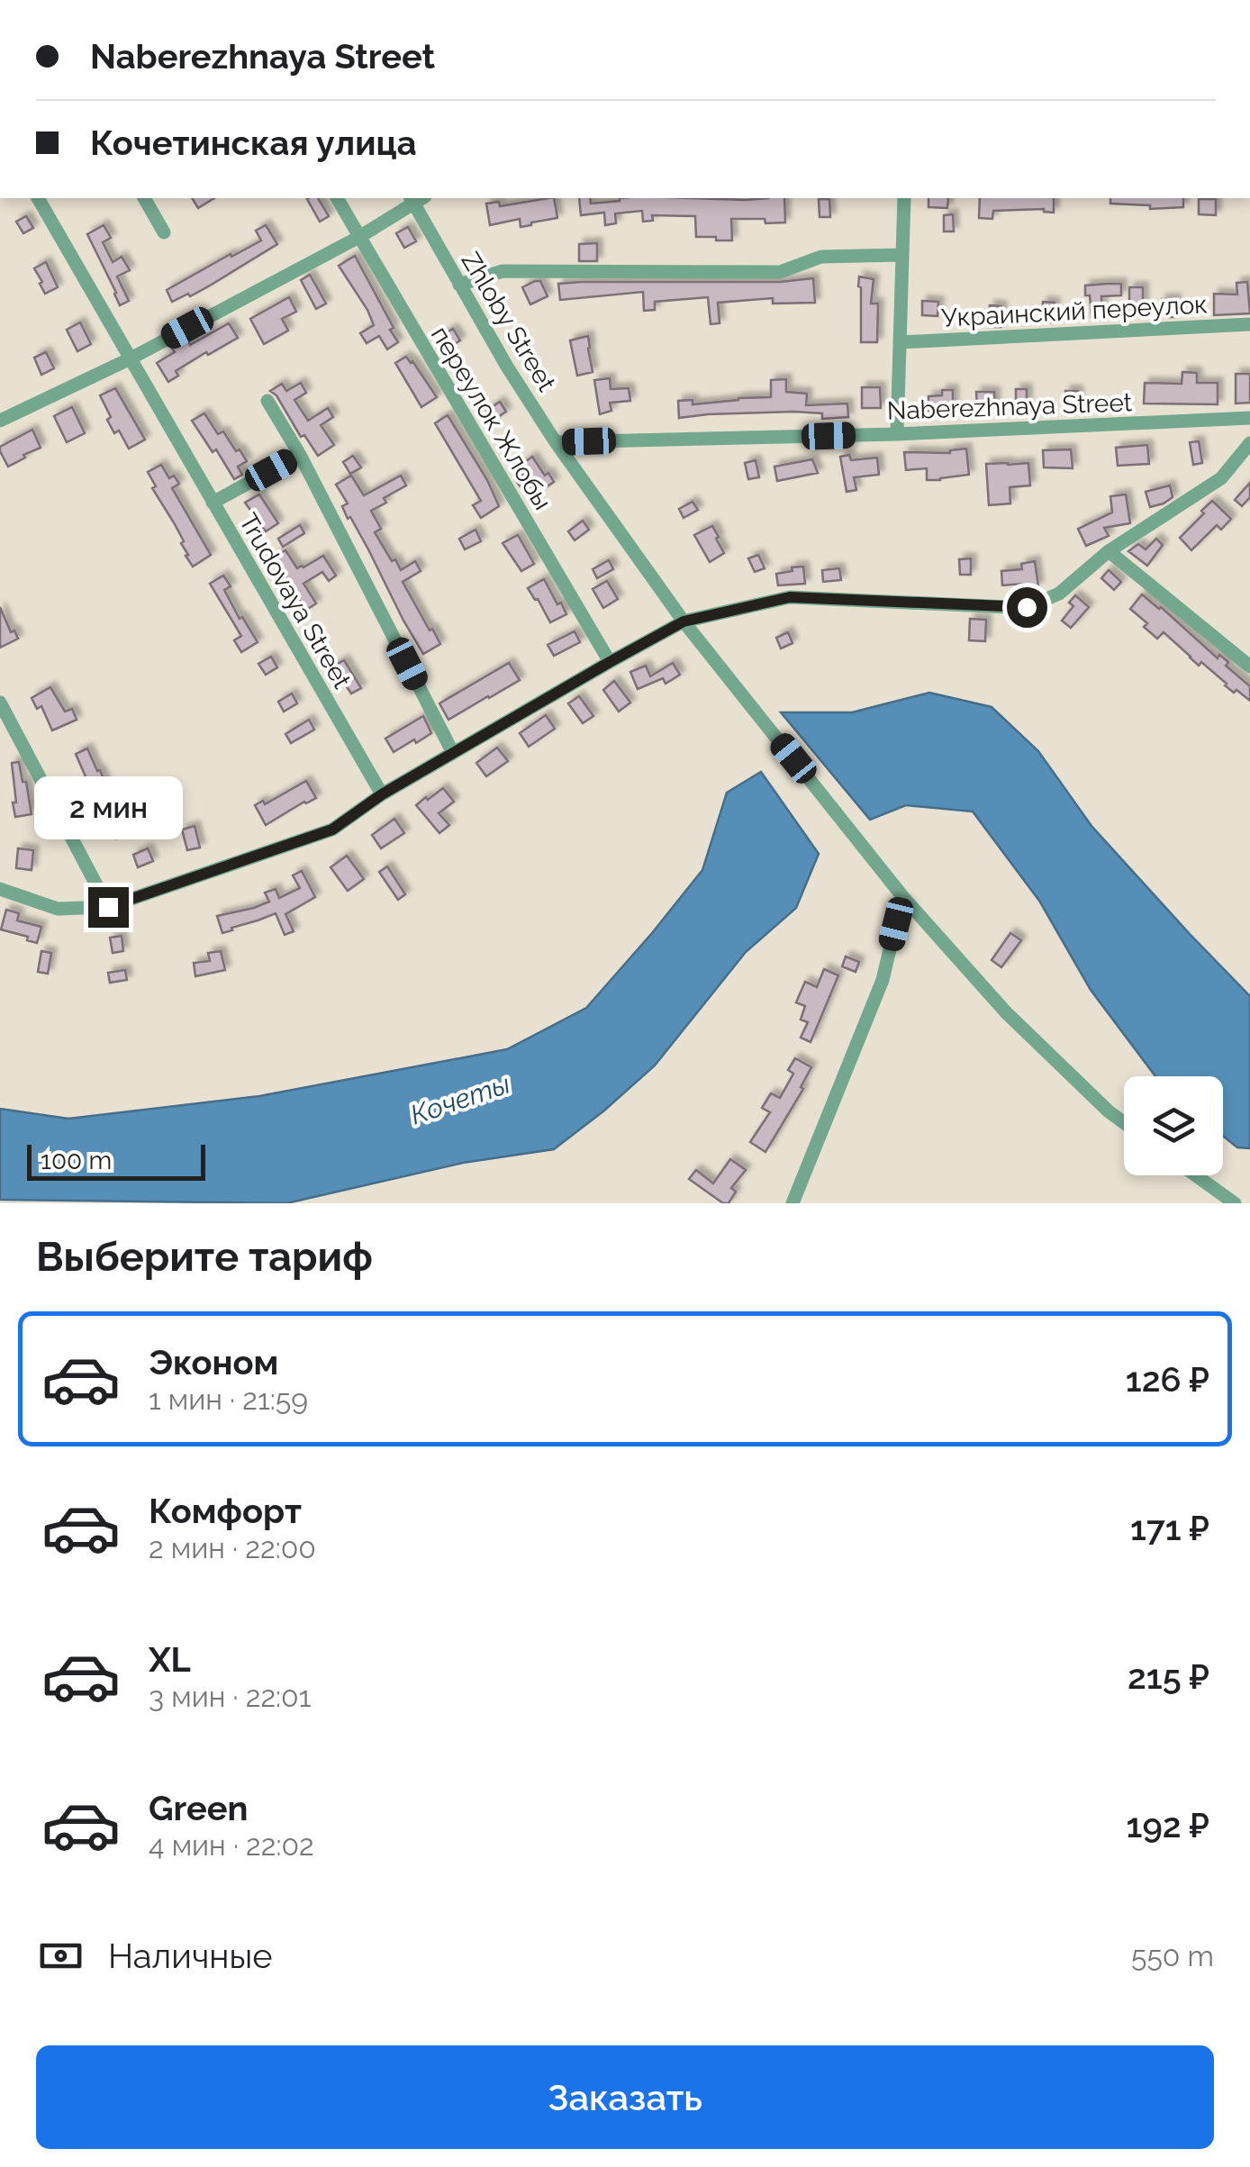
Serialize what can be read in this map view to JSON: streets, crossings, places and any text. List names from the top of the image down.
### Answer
{
  "streets": {
    "street": [
      "Украинский переулок",
      "Zhloby Street",
      "Naberezhnaya Street",
      "переулок Жлобы",
      "Trudovaya Street"
    ]
  },
  "crossings": [
    ["Zhloby Street", "Naberezhnaya Street"]
  ],
  "water": ["Кочеты"],
  "scale_bar": "100 m",
  "page": {
    "banner": ["Naberezhnaya Street", "Кочетинская улица"],
    "bubble": "2 мин",
    "scale": "100 m",
    "heading": "Выберите тариф",
    "list": [
      {
        "name": "Эконом",
        "note": "1 мин · 21:59",
        "value": "126 ₽"
      },
      {
        "name": "Комфорт",
        "note": "2 мин · 22:00",
        "value": "171 ₽"
      },
      {
        "name": "XL",
        "note": "3 мин · 22:01",
        "value": "215 ₽"
      },
      {
        "name": "Green",
        "note": "4 мин · 22:02",
        "value": "192 ₽"
      }
    ],
    "pay": ["Наличные", "550 m"],
    "buttons": "Заказать"
  }
}
